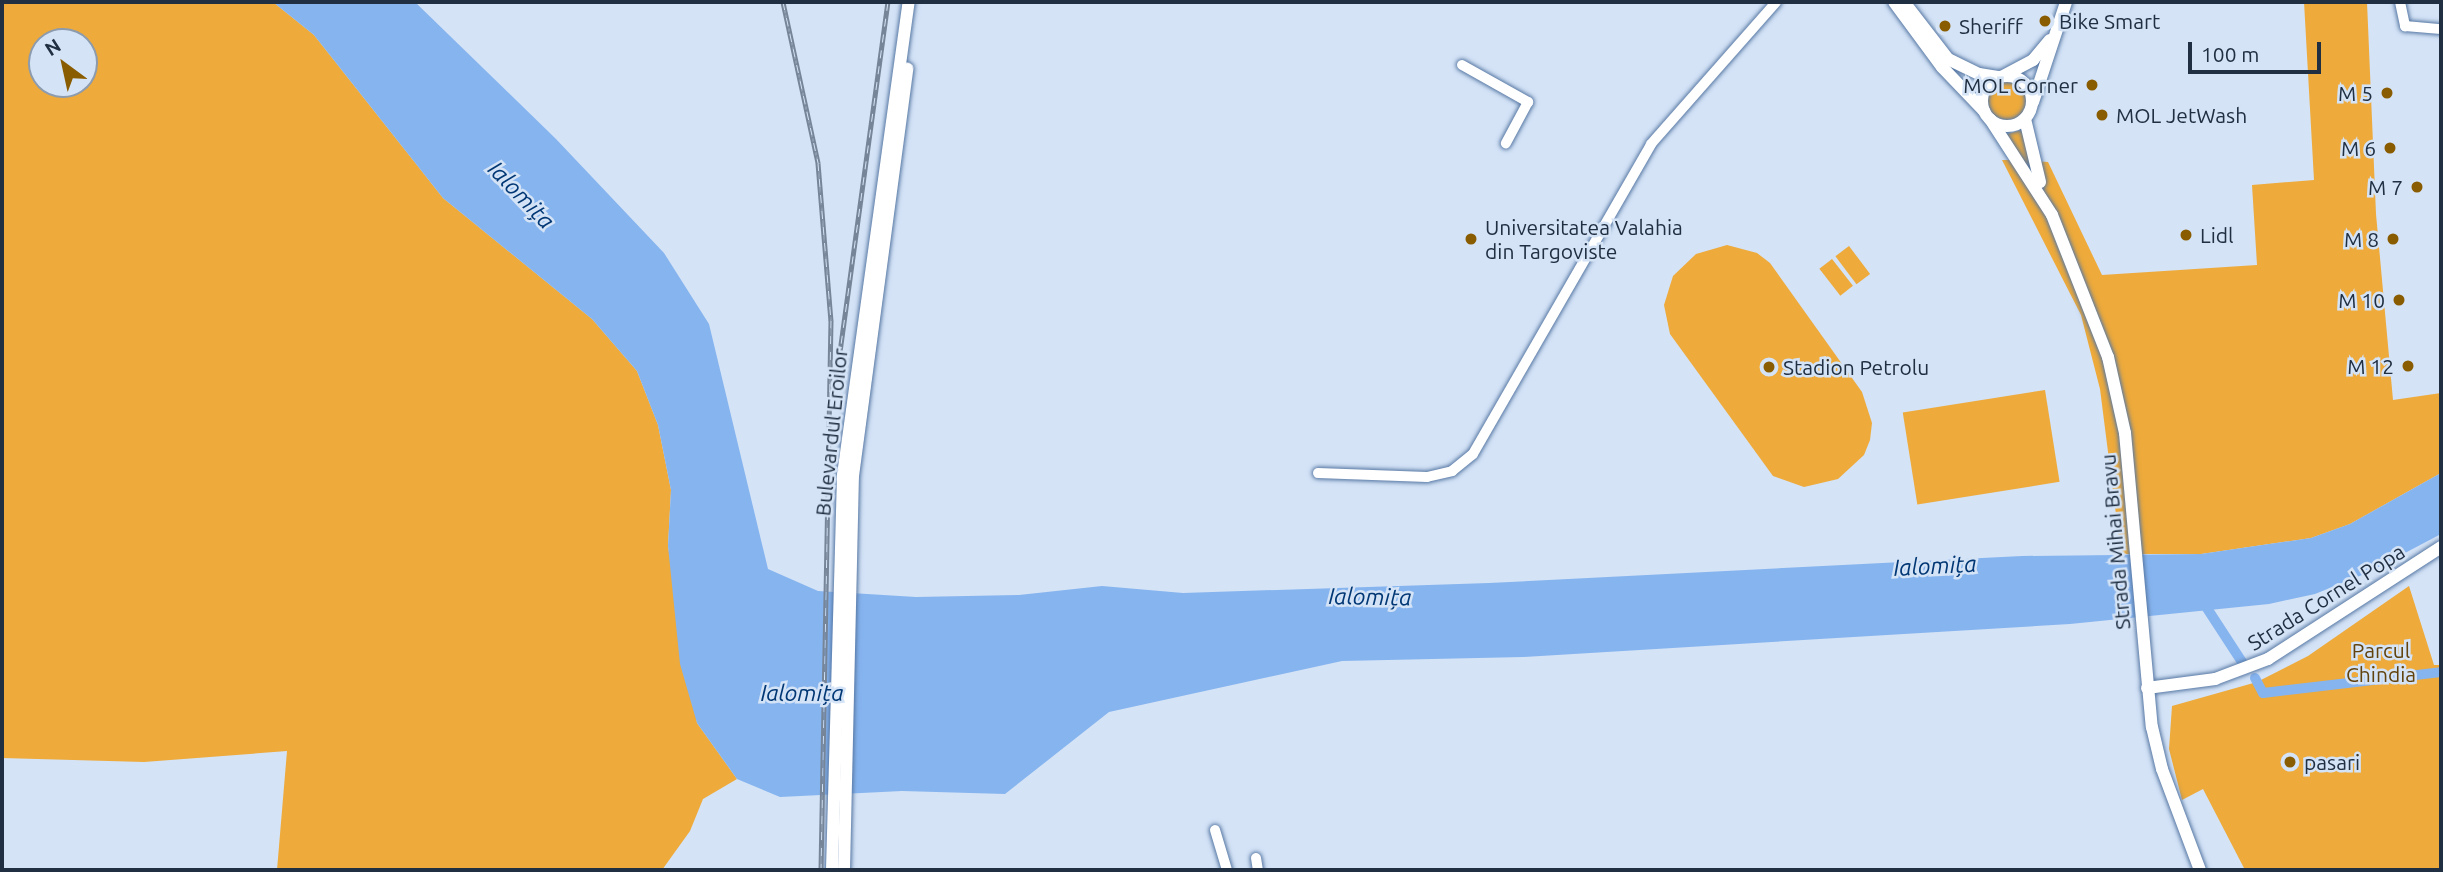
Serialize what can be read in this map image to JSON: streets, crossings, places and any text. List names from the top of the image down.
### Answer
{
  "streets": {
    "main road": ["Bulevardul Eroilor", "Strada Mihai Bravu", "Strada Cornel Popa"]
  },
  "crossings": [
    ["Strada Mihai Bravu", "Strada Cornel Popa"]
  ],
  "water": ["Ialomița"],
  "parks": ["Parcul Chindia"],
  "places": [
    "Bike Smart",
    "Sheriff",
    "MOL Corner",
    "M 5",
    "MOL JetWash",
    "M 6",
    "M 7",
    "Lidl",
    "Universitatea Valahia din Targoviste",
    "M 8",
    "M 10",
    "M 12",
    "Stadion Petrolu",
    "pasari"
  ],
  "scale_bar": "100 m",
  "north": "top left"
}
